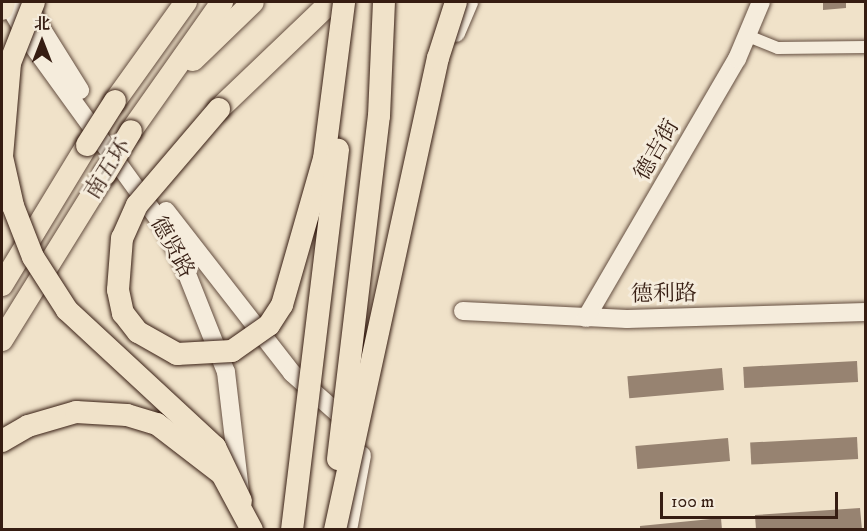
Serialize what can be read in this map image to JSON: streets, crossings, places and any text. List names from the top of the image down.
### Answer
{
  "streets": {
    "highway": ["南五环"],
    "street": ["德吉街", "德贤路", "德利路"]
  },
  "crossings": [
    ["德吉街", "德利路"]
  ],
  "scale_bar": "100 m",
  "north": "top"
}
